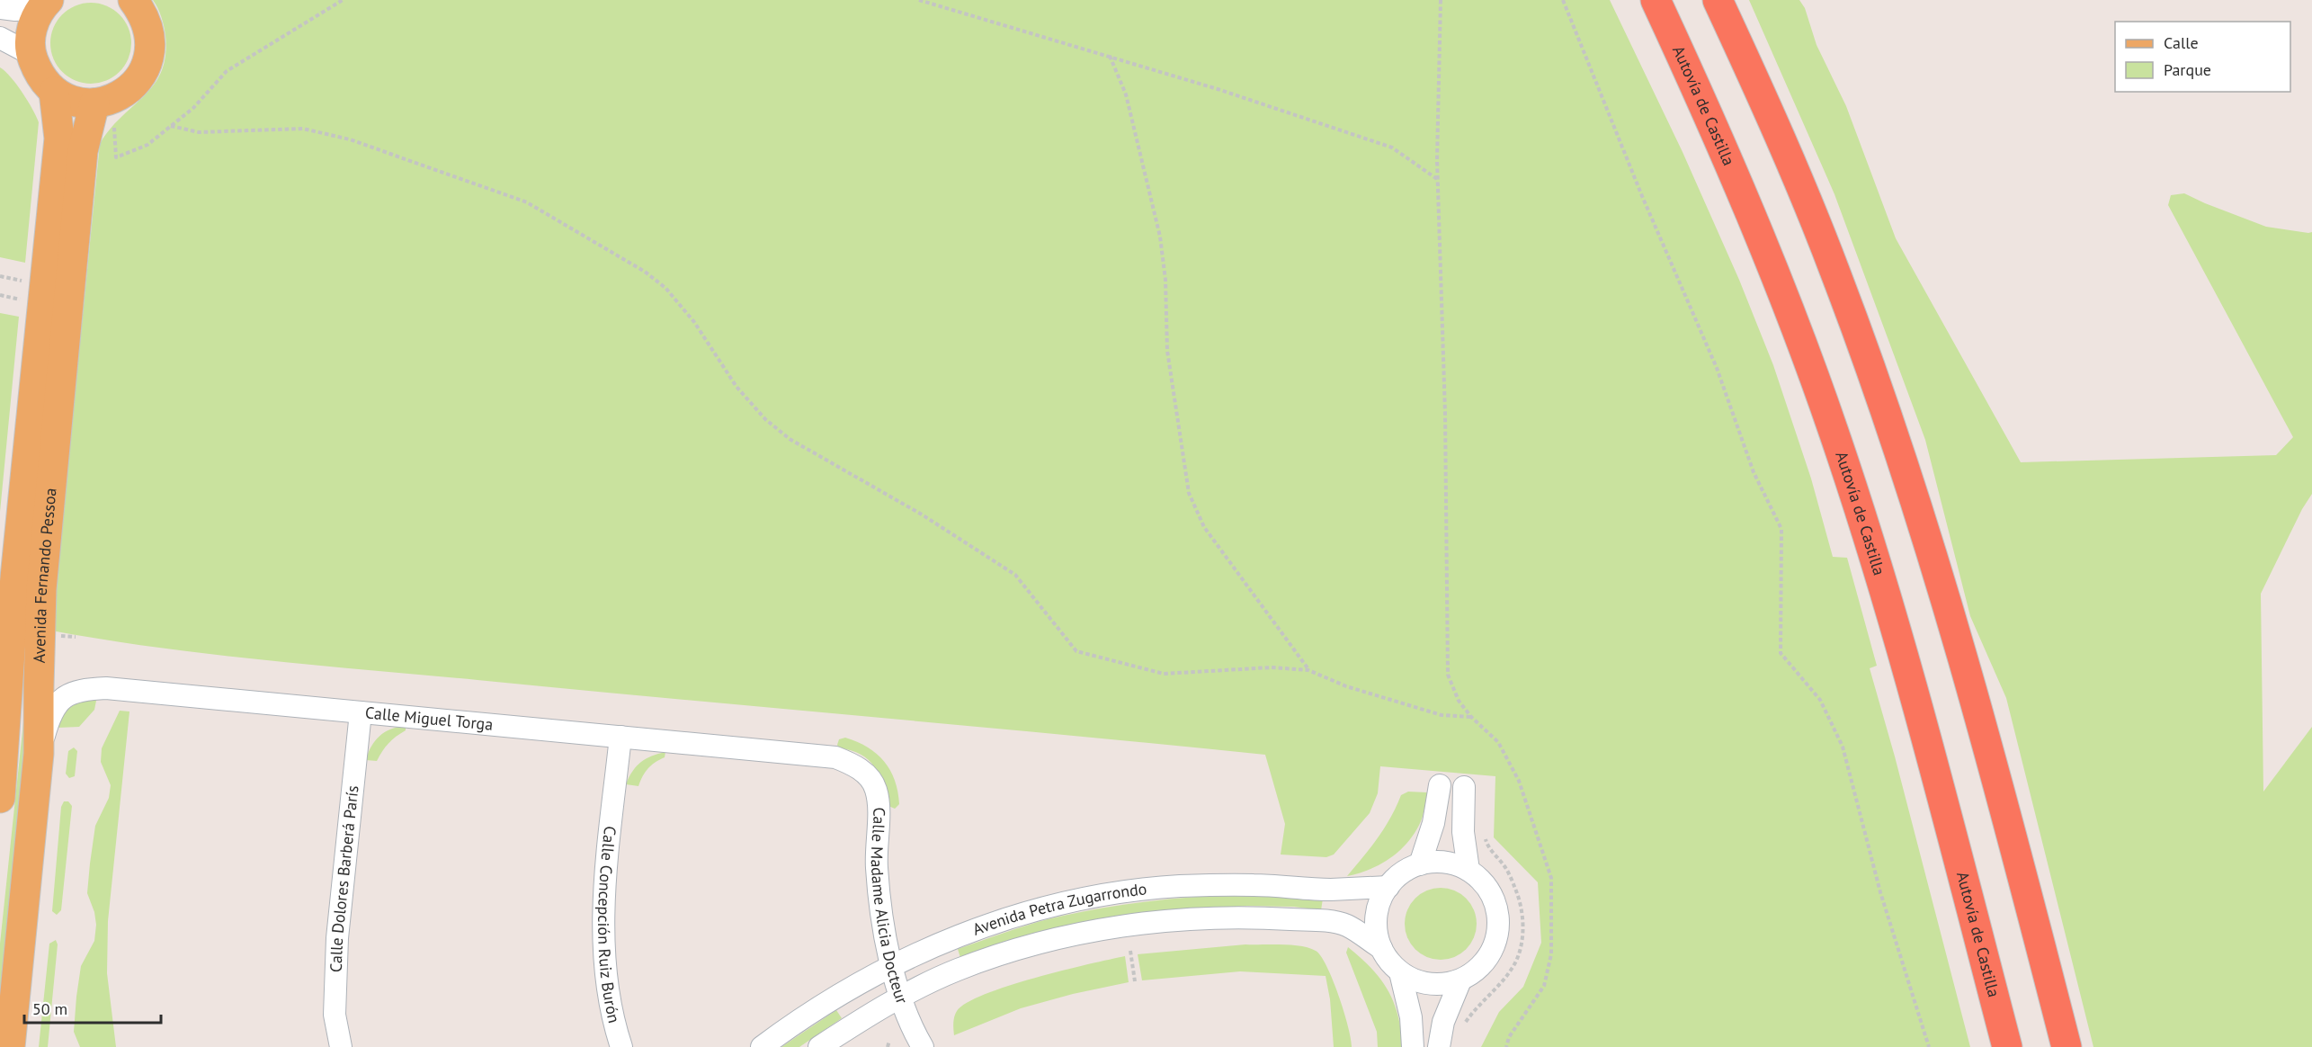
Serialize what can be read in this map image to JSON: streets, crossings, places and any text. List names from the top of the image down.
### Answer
{
  "streets": {
    "highway": ["Autovía de Castilla"],
    "main road": ["Avenida Fernando Pessoa"],
    "street": [
      "Calle Miguel Torga",
      "Calle Dolores Barberá París",
      "Calle Madame Alicia Docteur",
      "Avenida Petra Zugarrondo",
      "Calle Concepción Ruiz Burón"
    ]
  },
  "crossings": [
    ["Avenida Fernando Pessoa", "Calle Miguel Torga"],
    ["Calle Miguel Torga", "Calle Dolores Barberá París"],
    ["Calle Miguel Torga", "Calle Madame Alicia Docteur"],
    ["Calle Miguel Torga", "Calle Concepción Ruiz Burón"],
    ["Calle Madame Alicia Docteur", "Avenida Petra Zugarrondo"]
  ],
  "legend": ["Calle", "Parque"],
  "scale_bar": "50 m"
}
